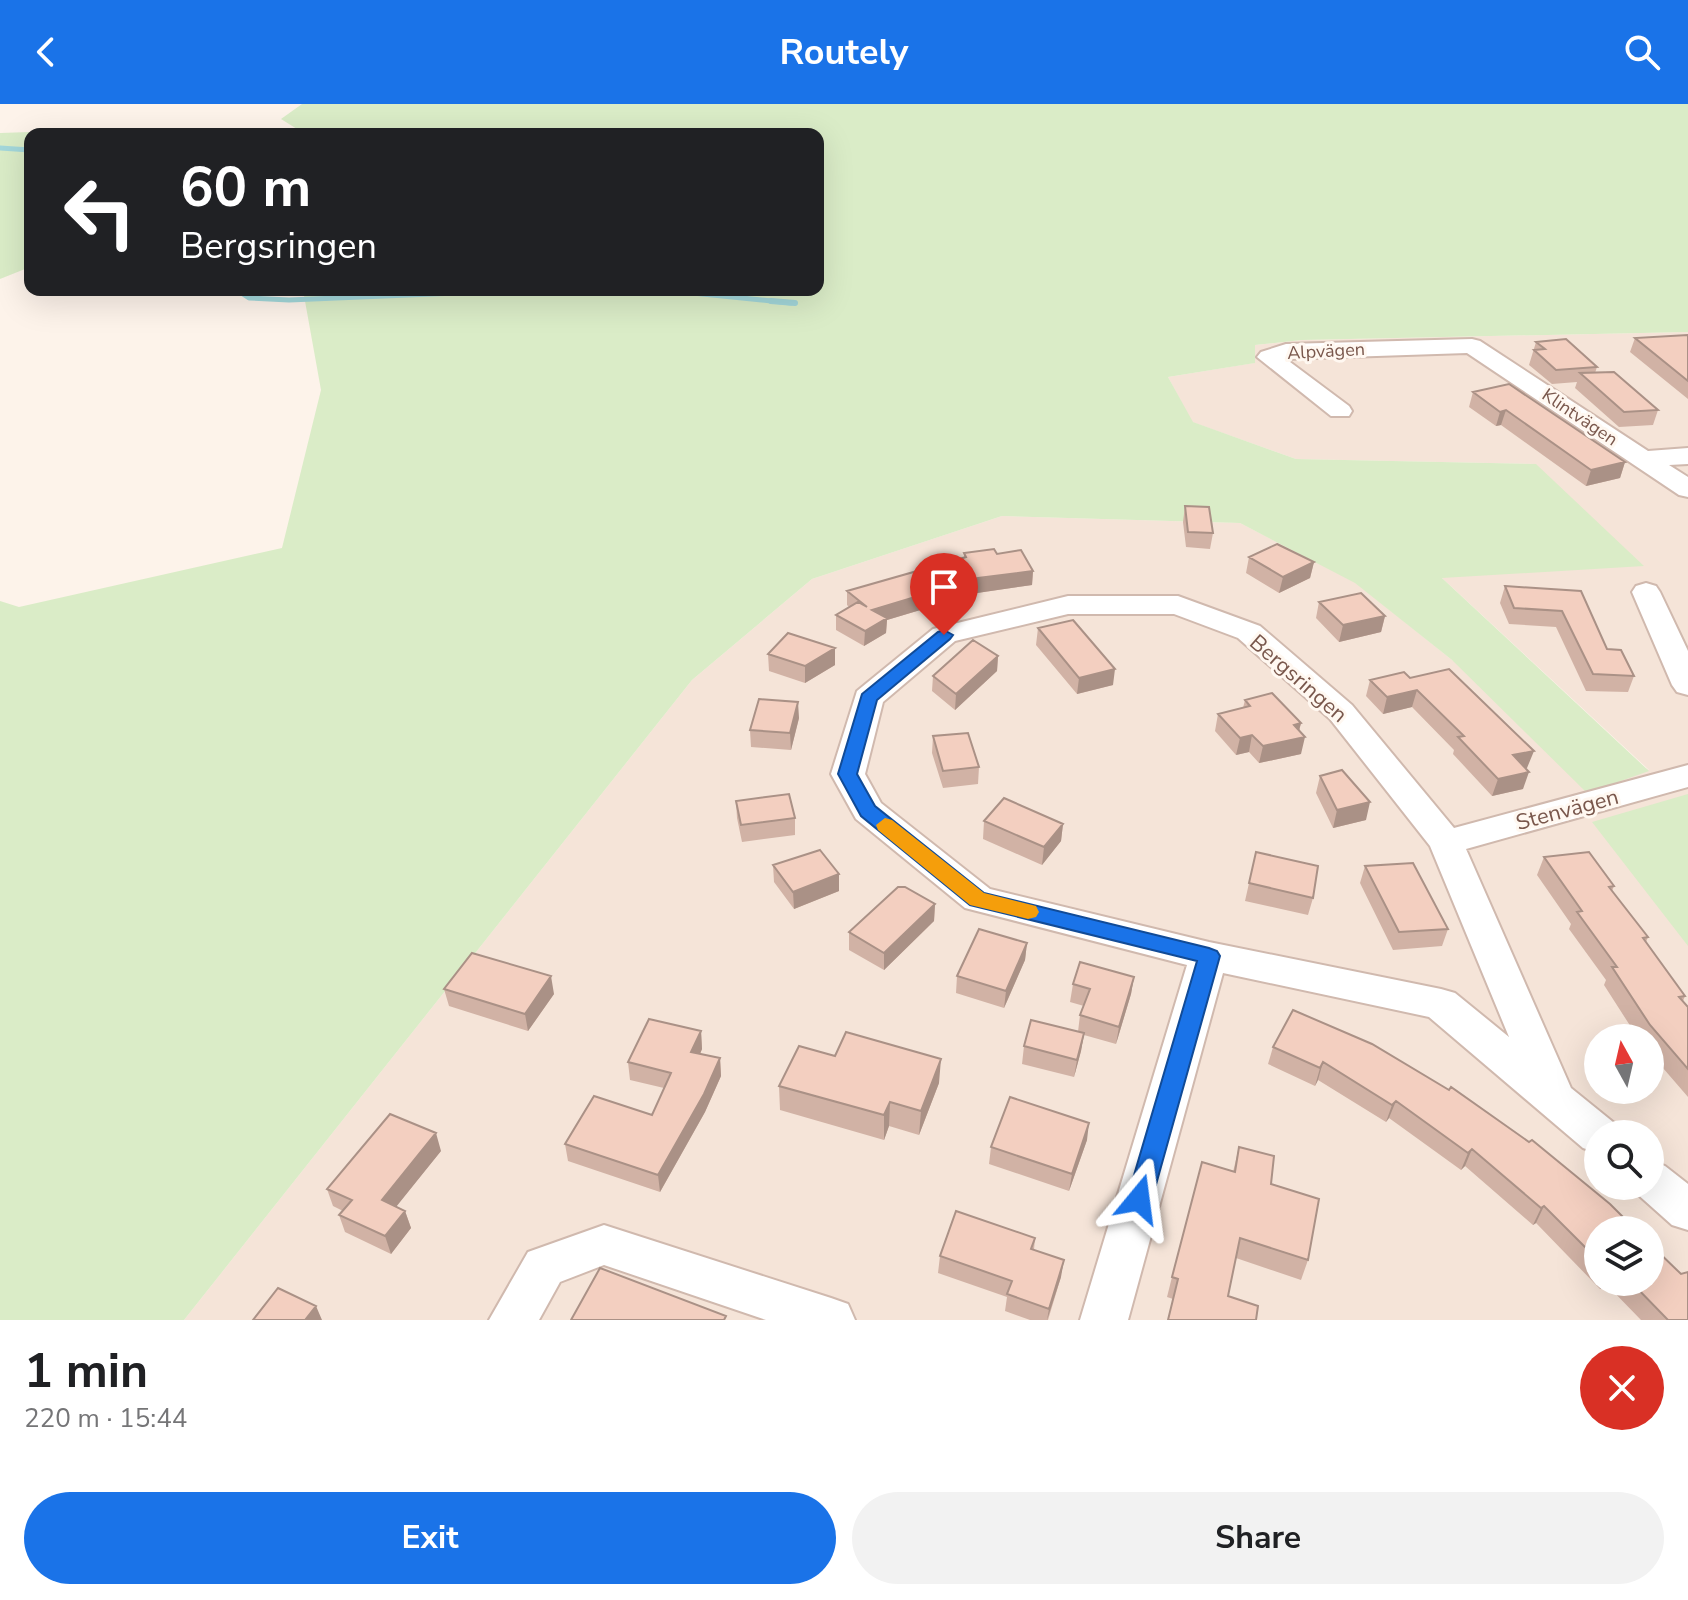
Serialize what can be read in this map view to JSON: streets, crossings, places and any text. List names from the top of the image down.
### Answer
{
  "streets": {
    "street": [
      "Alpvägen",
      "Klintvägen",
      "Bergsringen",
      "Stenvägen"
    ]
  },
  "crossings": [
    ["Alpvägen", "Klintvägen"],
    ["Bergsringen", "Stenvägen"]
  ],
  "north": "top",
  "page": {
    "header": "Routely",
    "turn": ["60 m", "Bergsringen"],
    "heading": ["1 min", "220 m · 15:44"],
    "buttons": ["Exit", "Share"]
  }
}
